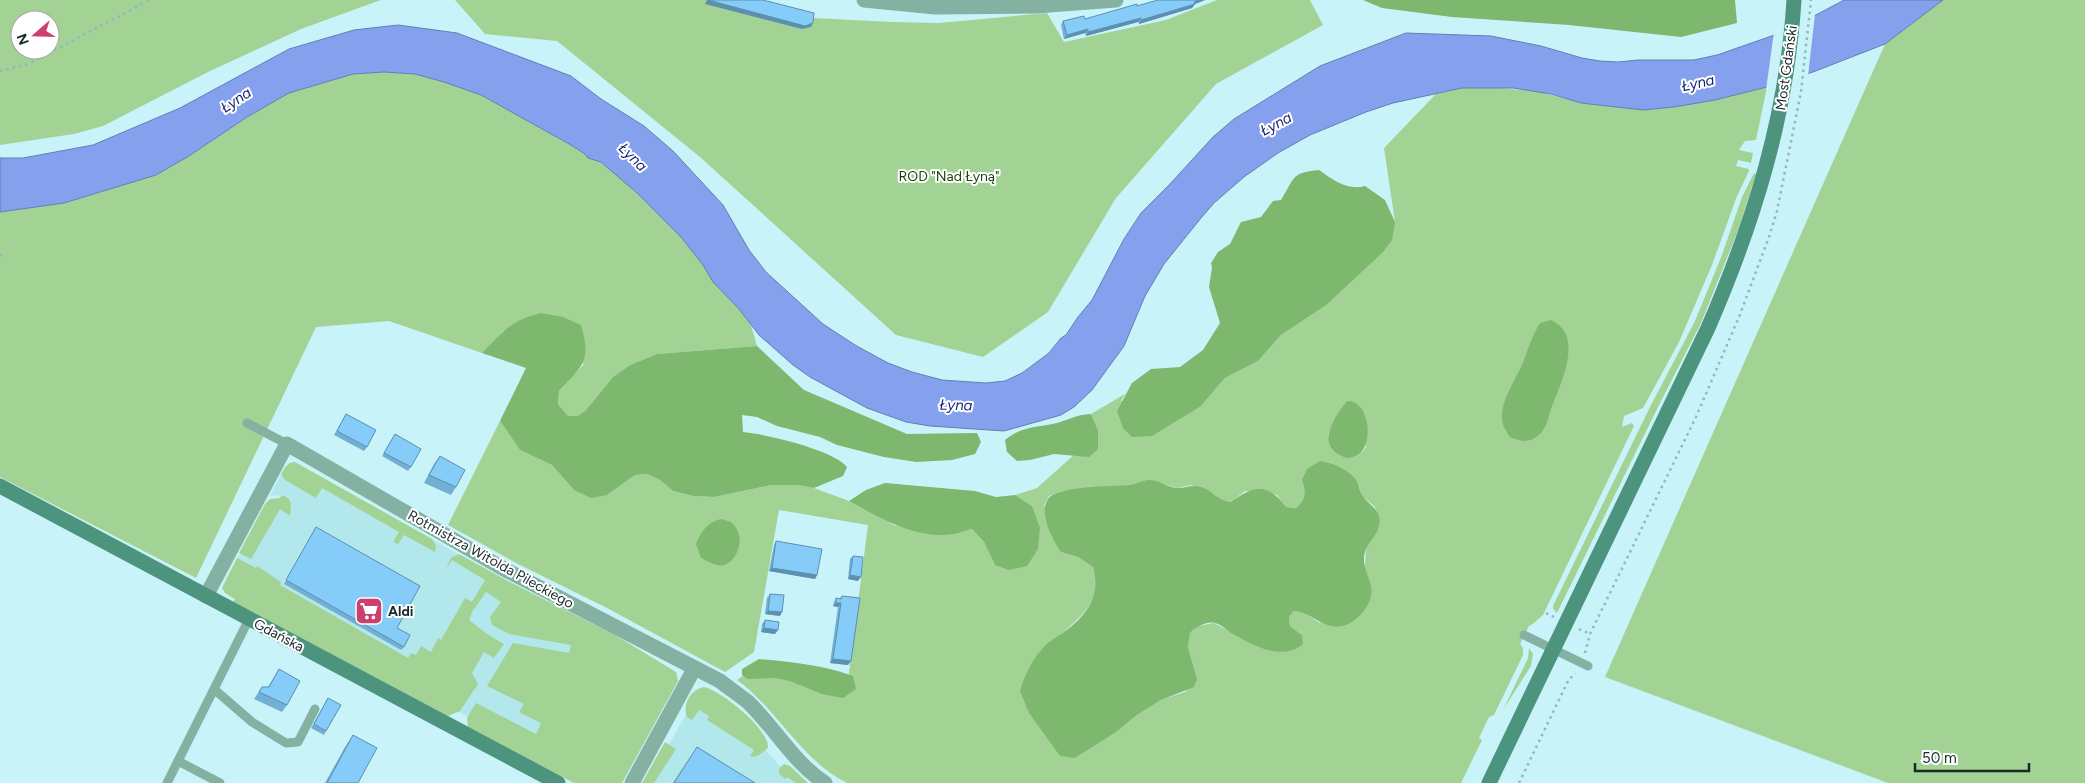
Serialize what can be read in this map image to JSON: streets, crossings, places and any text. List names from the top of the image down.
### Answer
{
  "streets": {
    "main road": ["Most Gdański", "Gdańska"],
    "street": ["Rotmistrza Witolda Pileckiego"]
  },
  "water": ["Łyna"],
  "parks": ["ROD \"Nad Łyną\""],
  "places": {
    "supermarket": ["Aldi"]
  },
  "scale_bar": "50 m",
  "north": "left"
}
